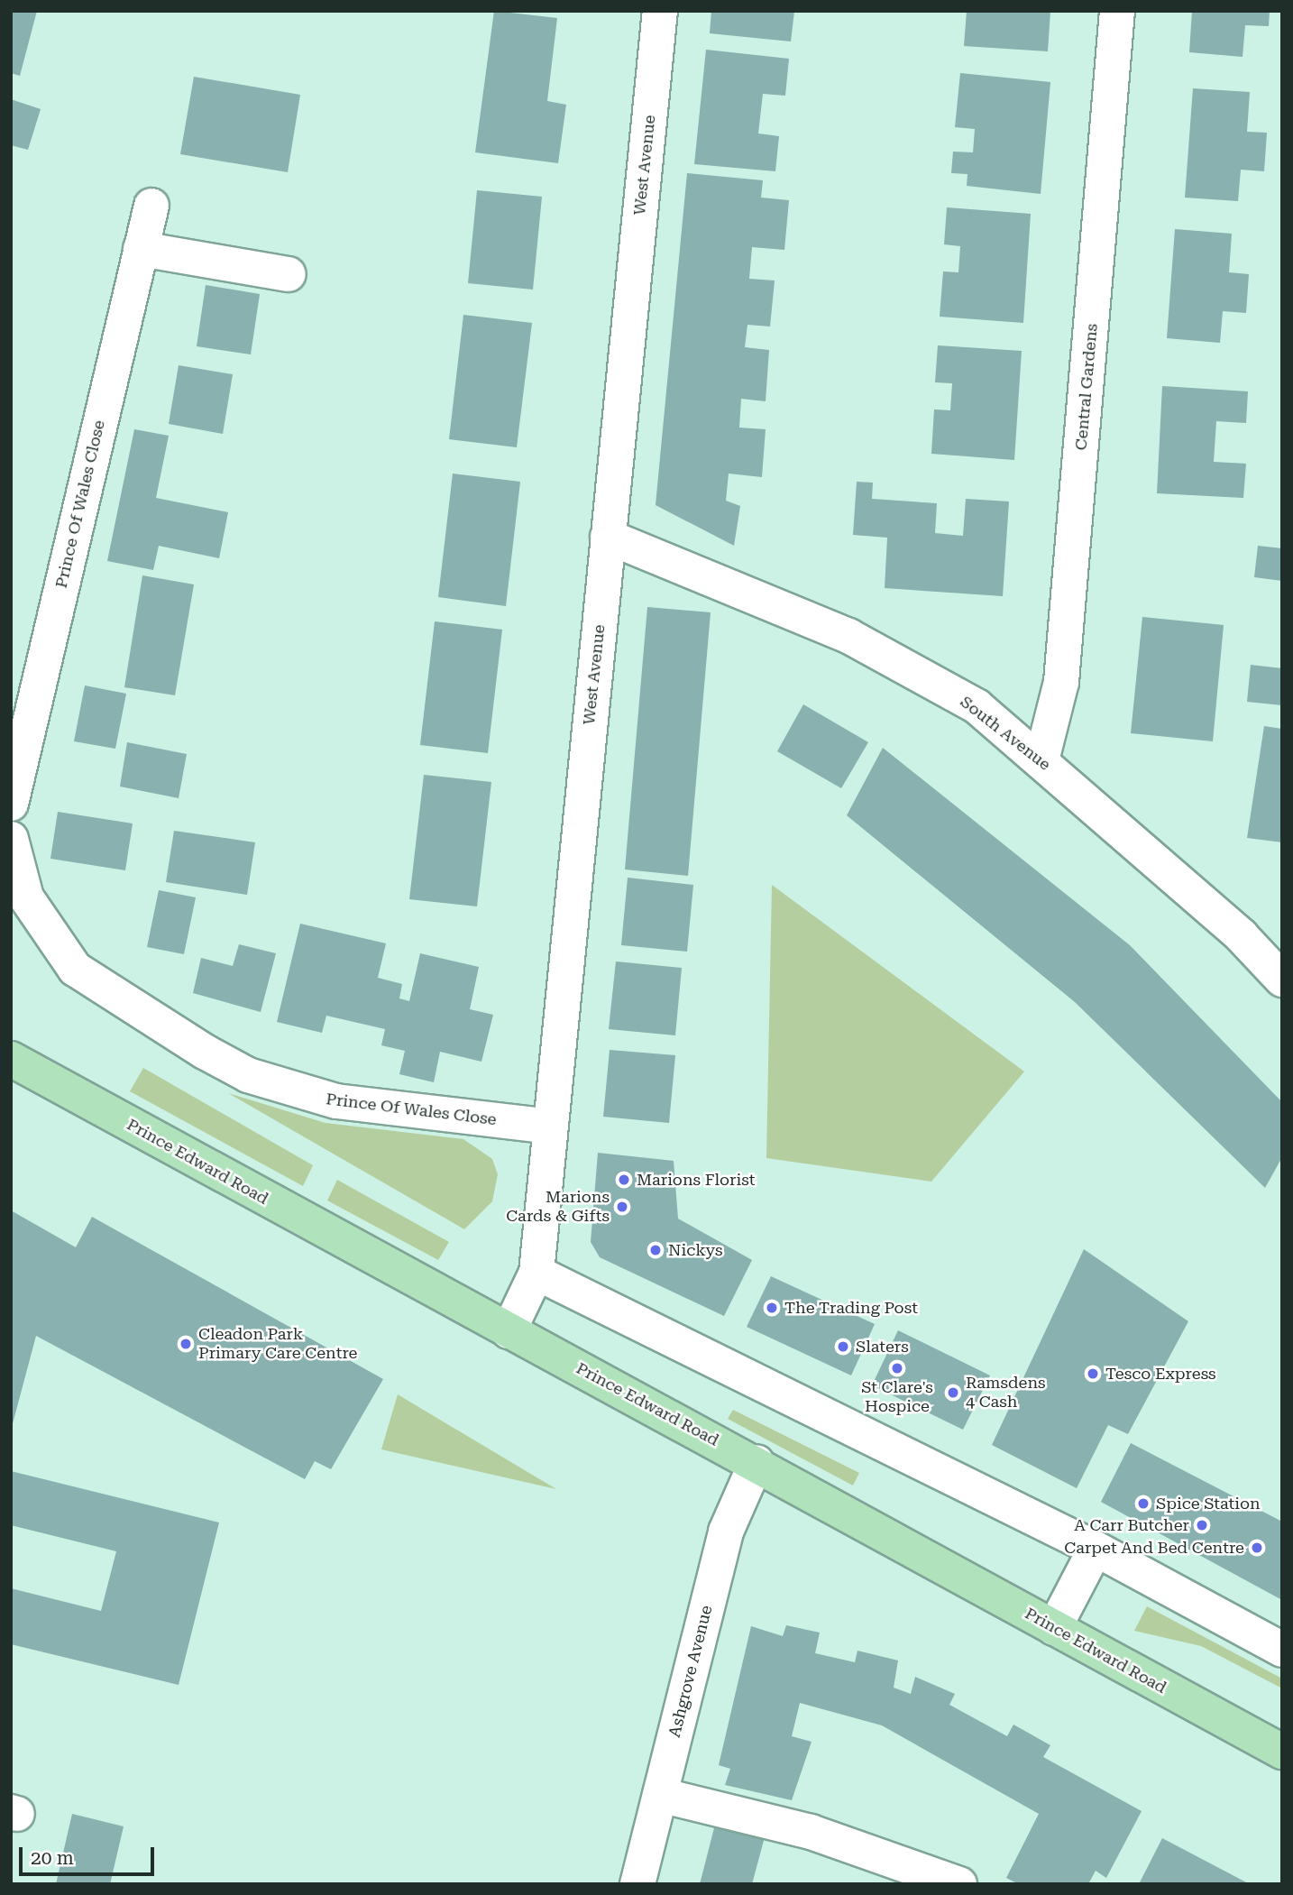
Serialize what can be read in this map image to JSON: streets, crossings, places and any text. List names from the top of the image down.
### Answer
{
  "streets": {
    "main road": ["Prince Edward Road"],
    "street": [
      "West Avenue",
      "Central Gardens",
      "Prince Of Wales Close",
      "South Avenue",
      "Ashgrove Avenue"
    ]
  },
  "crossings": [
    ["West Avenue", "Prince Of Wales Close"],
    ["West Avenue", "South Avenue"],
    ["West Avenue", "Prince Edward Road"],
    ["Central Gardens", "South Avenue"],
    ["Prince Edward Road", "Ashgrove Avenue"]
  ],
  "places": [
    "Marions Florist",
    "Marions Cards & Gifts",
    "Nickys",
    "The Trading Post",
    "Cleadon Park Primary Care Centre",
    "Slaters",
    "St Clare's Hospice",
    "Tesco Express",
    "Ramsdens 4 Cash",
    "Spice Station",
    "A Carr Butcher",
    "Carpet And Bed Centre"
  ],
  "scale_bar": "20 m"
}
